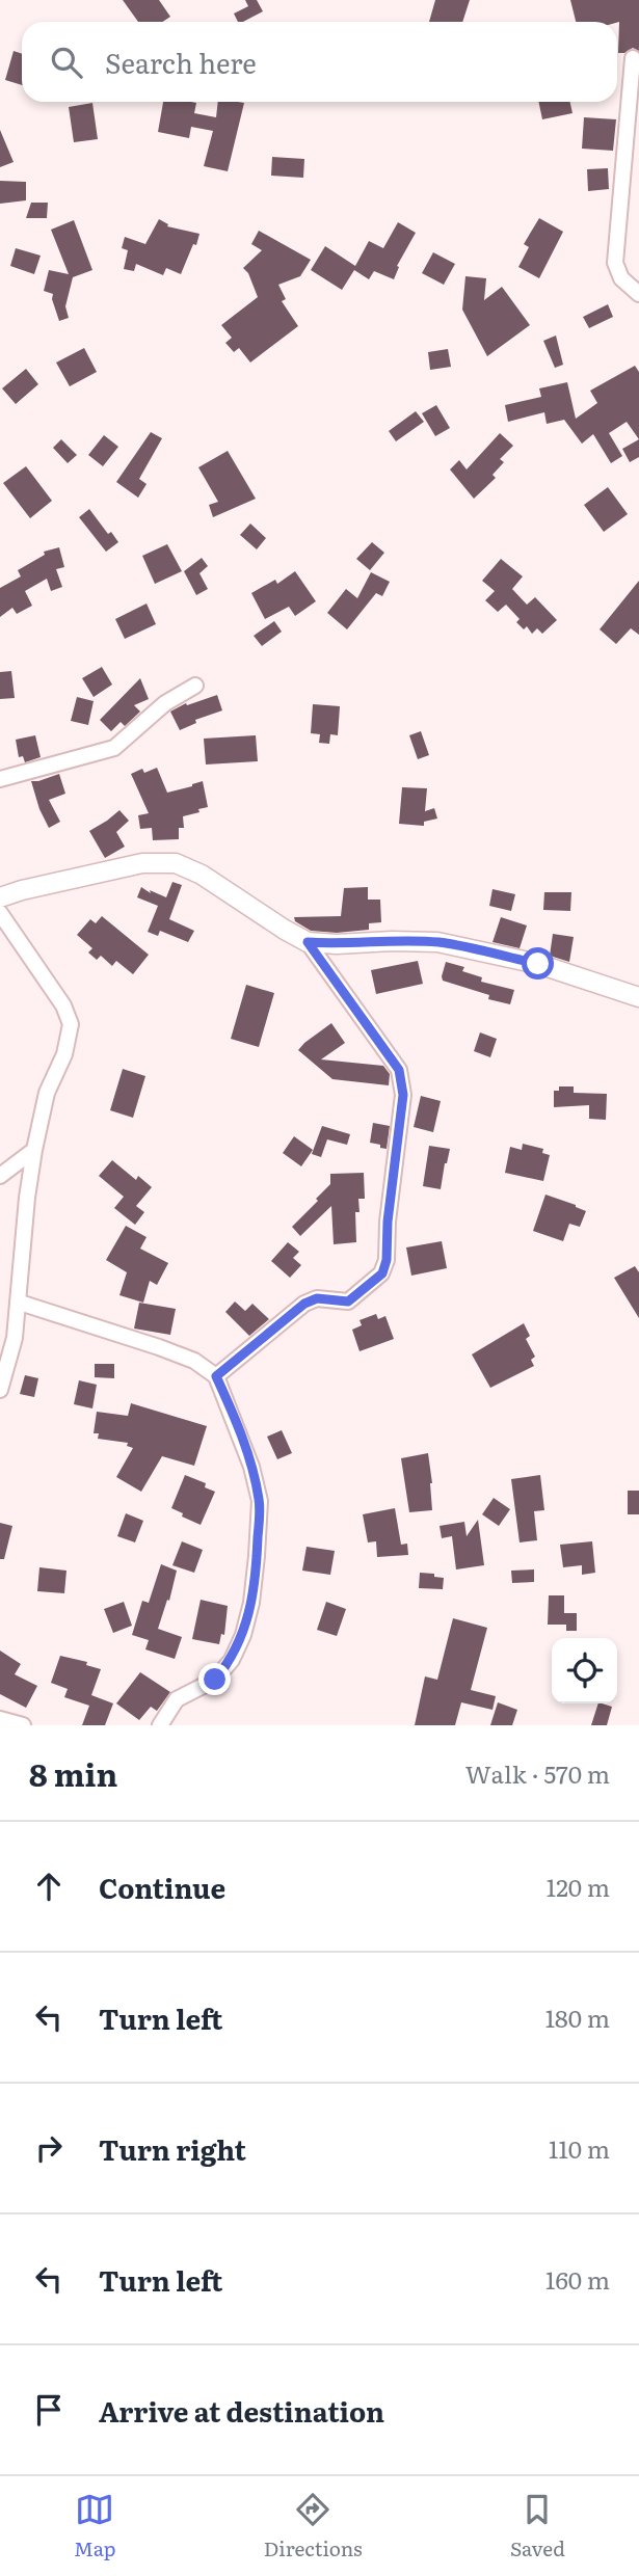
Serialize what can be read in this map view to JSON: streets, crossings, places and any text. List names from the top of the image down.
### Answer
{
  "page": {
    "search": "Search here",
    "heading": ["8 min", "Walk · 570 m"],
    "list": [
      ["Continue", "120 m"],
      ["Turn left", "180 m"],
      ["Turn right", "110 m"],
      ["Turn left", "160 m"],
      "Arrive at destination"
    ],
    "nav": ["Map", "Directions", "Saved"]
  }
}
